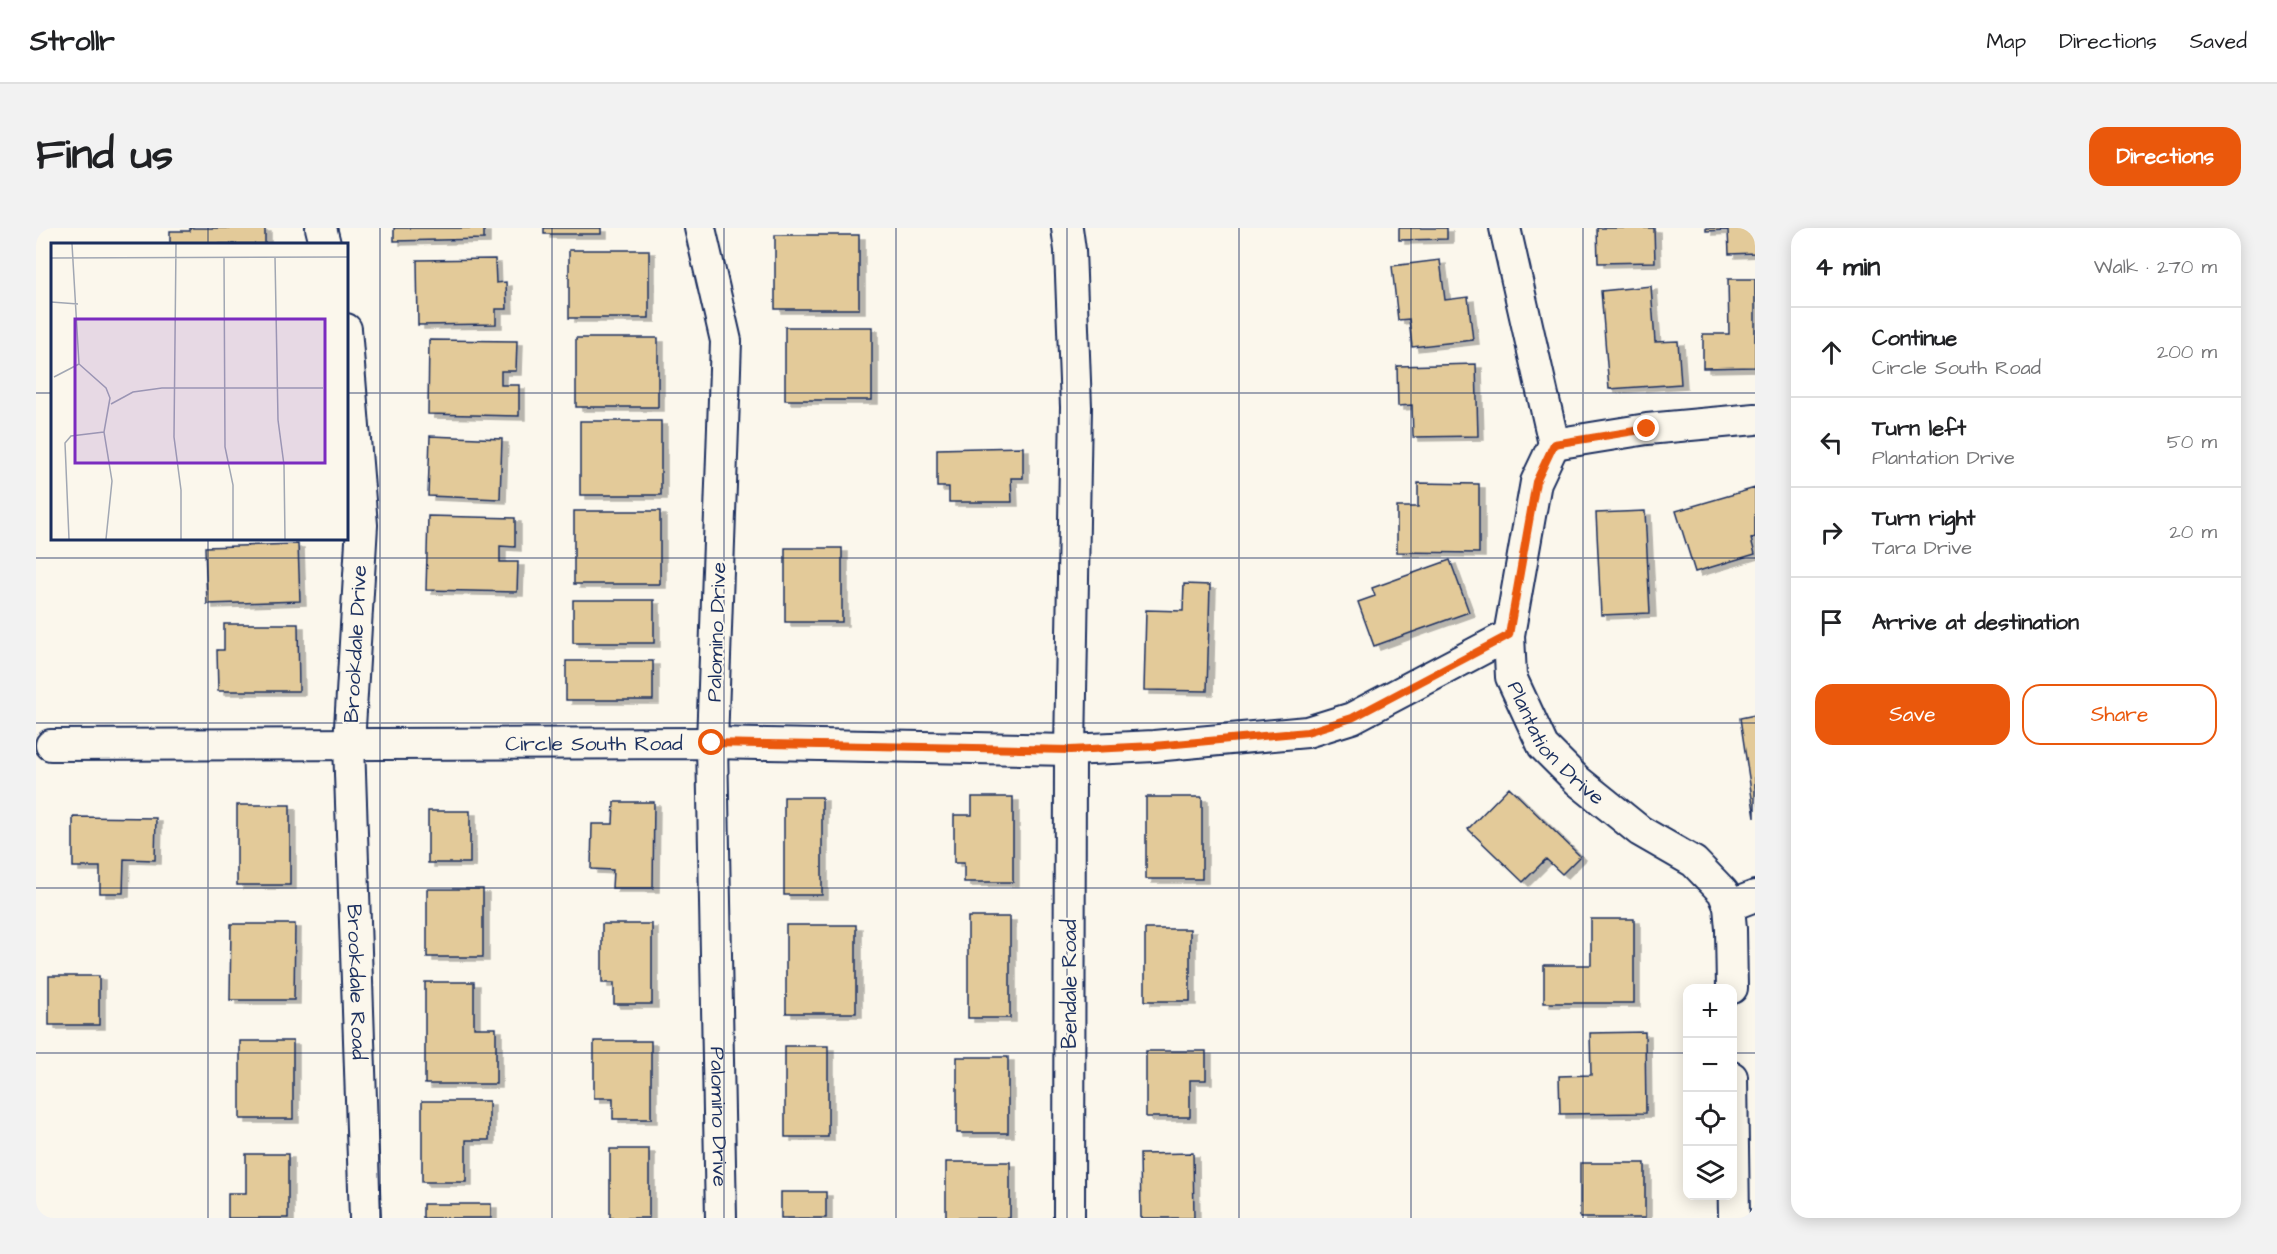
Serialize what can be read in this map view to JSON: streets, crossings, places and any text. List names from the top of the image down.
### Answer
{
  "streets": {
    "street": [
      "Palomino Drive",
      "Brookdale Drive",
      "Plantation Drive",
      "Circle South Road",
      "Brookdale Road",
      "Bendale Road"
    ]
  },
  "crossings": [
    ["Palomino Drive", "Circle South Road"],
    ["Brookdale Drive", "Circle South Road"],
    ["Brookdale Drive", "Brookdale Road"],
    ["Plantation Drive", "Circle South Road"],
    ["Circle South Road", "Brookdale Road"],
    ["Circle South Road", "Bendale Road"]
  ],
  "page": {
    "header": "Strollr",
    "nav": ["Map", "Directions", "Saved"],
    "title": "Find us",
    "buttons": [
      "Directions",
      ["Save", "Share"]
    ],
    "heading": ["4 min", "Walk · 270 m"],
    "list": [
      ["Continue", "Circle South Road", "200 m"],
      ["Turn left", "Plantation Drive", "50 m"],
      ["Turn right", "Tara Drive", "20 m"],
      "Arrive at destination"
    ],
    "map_buttons": ["+", "−"]
  }
}
